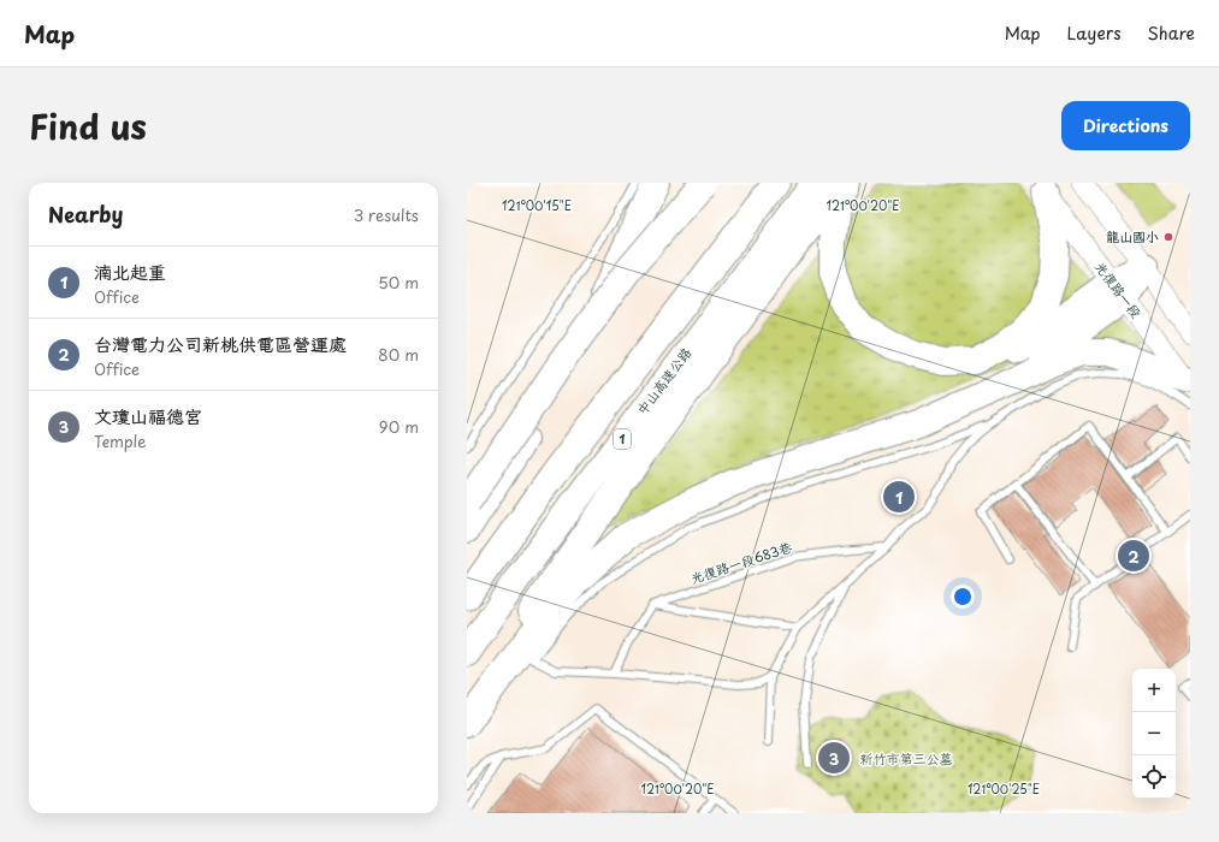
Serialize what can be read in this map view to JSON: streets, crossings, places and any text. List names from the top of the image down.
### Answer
{
  "streets": {
    "highway": ["中山高速公路", "1"],
    "main road": ["光復路一段"],
    "lane": ["光復路一段683巷"]
  },
  "parks": ["新竹市第三公墓"],
  "places": ["龍山國小"],
  "page": {
    "header": "Map",
    "nav": ["Map", "Layers", "Share"],
    "title": "Find us",
    "buttons": "Directions",
    "heading": ["Nearby", "3 results"],
    "list": [
      {
        "mark": "1",
        "name": "湳北起重",
        "note": "Office",
        "value": "50 m"
      },
      {
        "mark": "2",
        "name": "台灣電力公司新桃供電區營運處",
        "note": "Office",
        "value": "80 m"
      },
      {
        "mark": "3",
        "name": "文瓊山福德宫",
        "note": "Temple",
        "value": "90 m"
      }
    ],
    "pins": ["1", "2", "3"],
    "map_buttons": ["+", "−"]
  },
  "coordinates": ["121°00'15\"E", "121°00'20\"E", "121°00'25\"E"]
}
